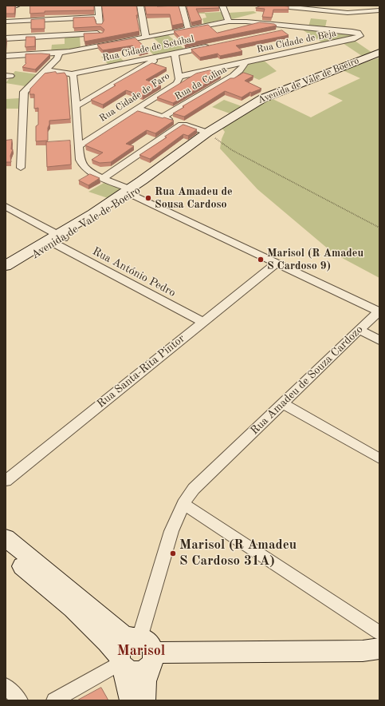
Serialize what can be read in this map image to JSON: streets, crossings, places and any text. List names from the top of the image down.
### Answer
{
  "streets": {
    "street": [
      "Rua Cidade de Beja",
      "Rua Cidade de Setúbal",
      "Avenida de Vale de Boeiro",
      "Rua da Colina",
      "Rua Cidade de Faro",
      "Rua António Pedro",
      "Rua Santa-Rita Pintor",
      "Rua Amadeu de Souza Cardozo"
    ]
  },
  "crossings": [
    ["Rua Cidade de Beja", "Rua da Colina"],
    ["Rua Cidade de Beja", "Rua Cidade de Faro"],
    ["Rua Cidade de Setúbal", "Rua Cidade de Faro"],
    ["Rua Cidade de Setúbal", "Rua Amadeu de Souza Cardozo"],
    ["Avenida de Vale de Boeiro", "Rua António Pedro"],
    ["Avenida de Vale de Boeiro", "Rua Amadeu de Souza Cardozo"],
    ["Rua Cidade de Faro", "Rua Amadeu de Souza Cardozo"],
    ["Rua António Pedro", "Rua Santa-Rita Pintor"],
    ["Rua Santa-Rita Pintor", "Rua Amadeu de Souza Cardozo"]
  ],
  "districts": ["Marisol"],
  "places": ["Rua Amadeu de Sousa Cardoso", "Marisol (R Amadeu S Cardoso 9)", "Marisol (R Amadeu S Cardoso 31A)"]
}
